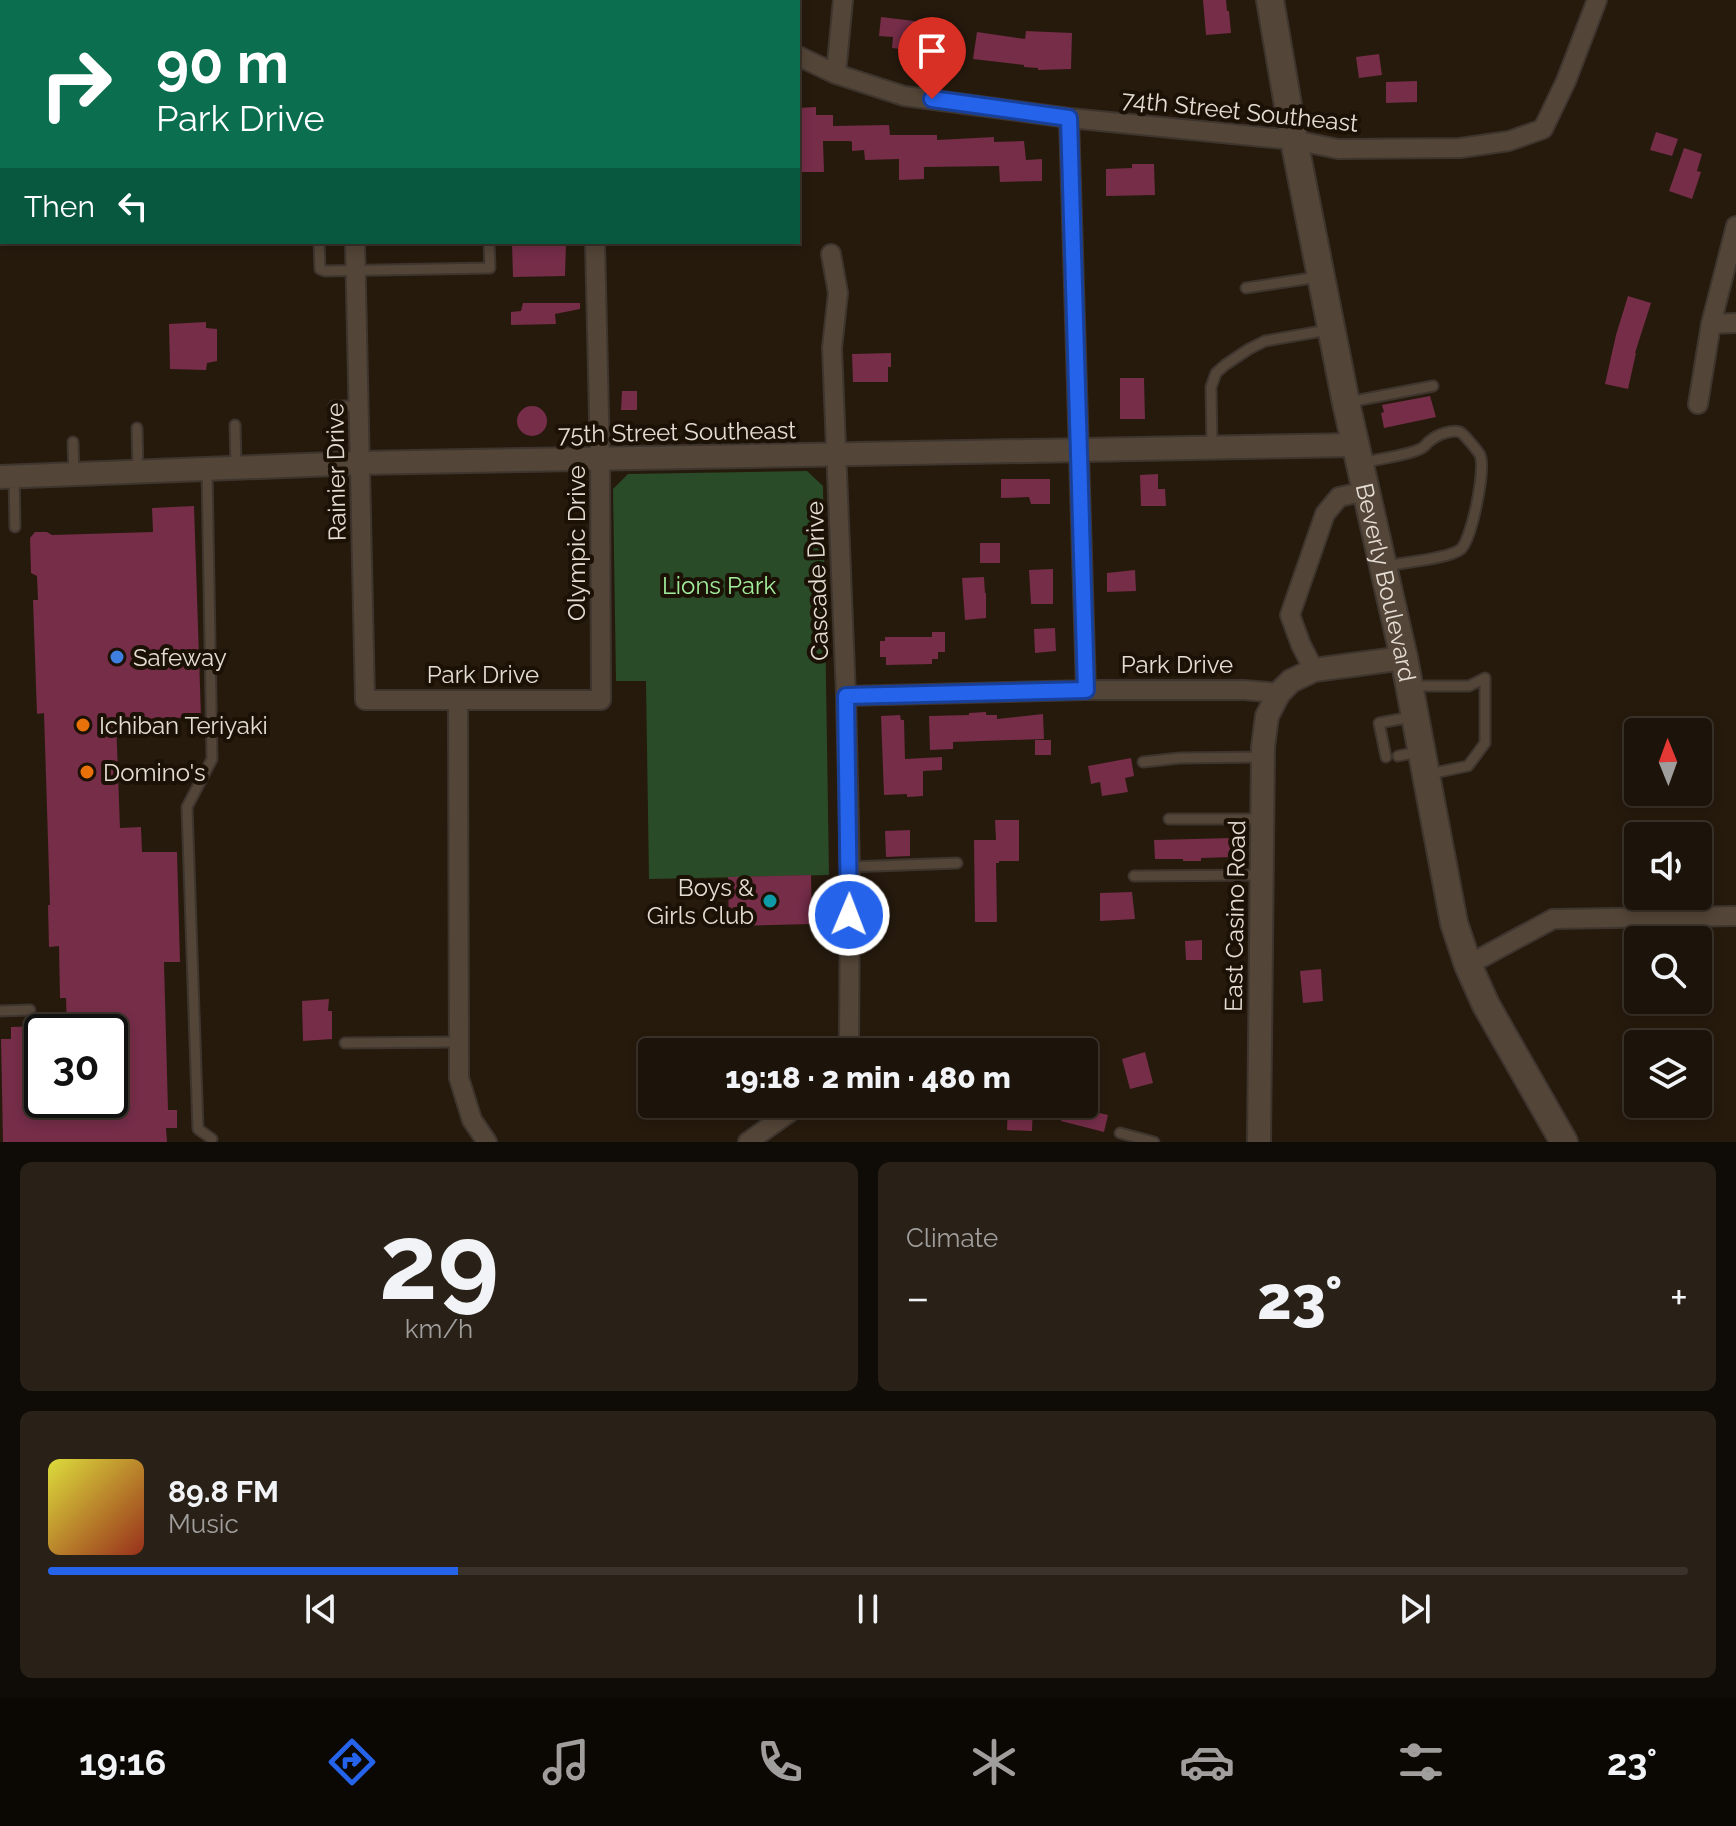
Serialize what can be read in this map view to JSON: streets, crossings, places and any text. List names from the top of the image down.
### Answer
{
  "streets": {
    "main road": ["Beverly Boulevard"],
    "street": [
      "74th Street Southeast",
      "75th Street Southeast",
      "Rainier Drive",
      "Olympic Drive",
      "Cascade Drive",
      "Park Drive",
      "East Casino Road"
    ]
  },
  "crossings": [
    ["74th Street Southeast", "Beverly Boulevard"],
    ["75th Street Southeast", "Rainier Drive"],
    ["75th Street Southeast", "Olympic Drive"],
    ["75th Street Southeast", "Cascade Drive"],
    ["75th Street Southeast", "Beverly Boulevard"],
    ["Rainier Drive", "Park Drive"],
    ["Olympic Drive", "Park Drive"],
    ["Cascade Drive", "Park Drive"],
    ["Park Drive", "East Casino Road"]
  ],
  "parks": ["Lions Park"],
  "places": [
    "Safeway",
    "Ichiban Teriyaki",
    "Domino's",
    "Boys & Girls Club"
  ],
  "north": "top",
  "page": {
    "turn": ["90 m", "Park Drive"],
    "then": "Then",
    "limit": "30",
    "trip": "19:18 · 2 min · 480 m",
    "tile": [
      ["29", "km/h"],
      "Climate"
    ],
    "heat": ["−", "23°", "+"],
    "song": ["89.8 FM", "Music"],
    "tabs": ["19:16", "23°"]
  }
}
